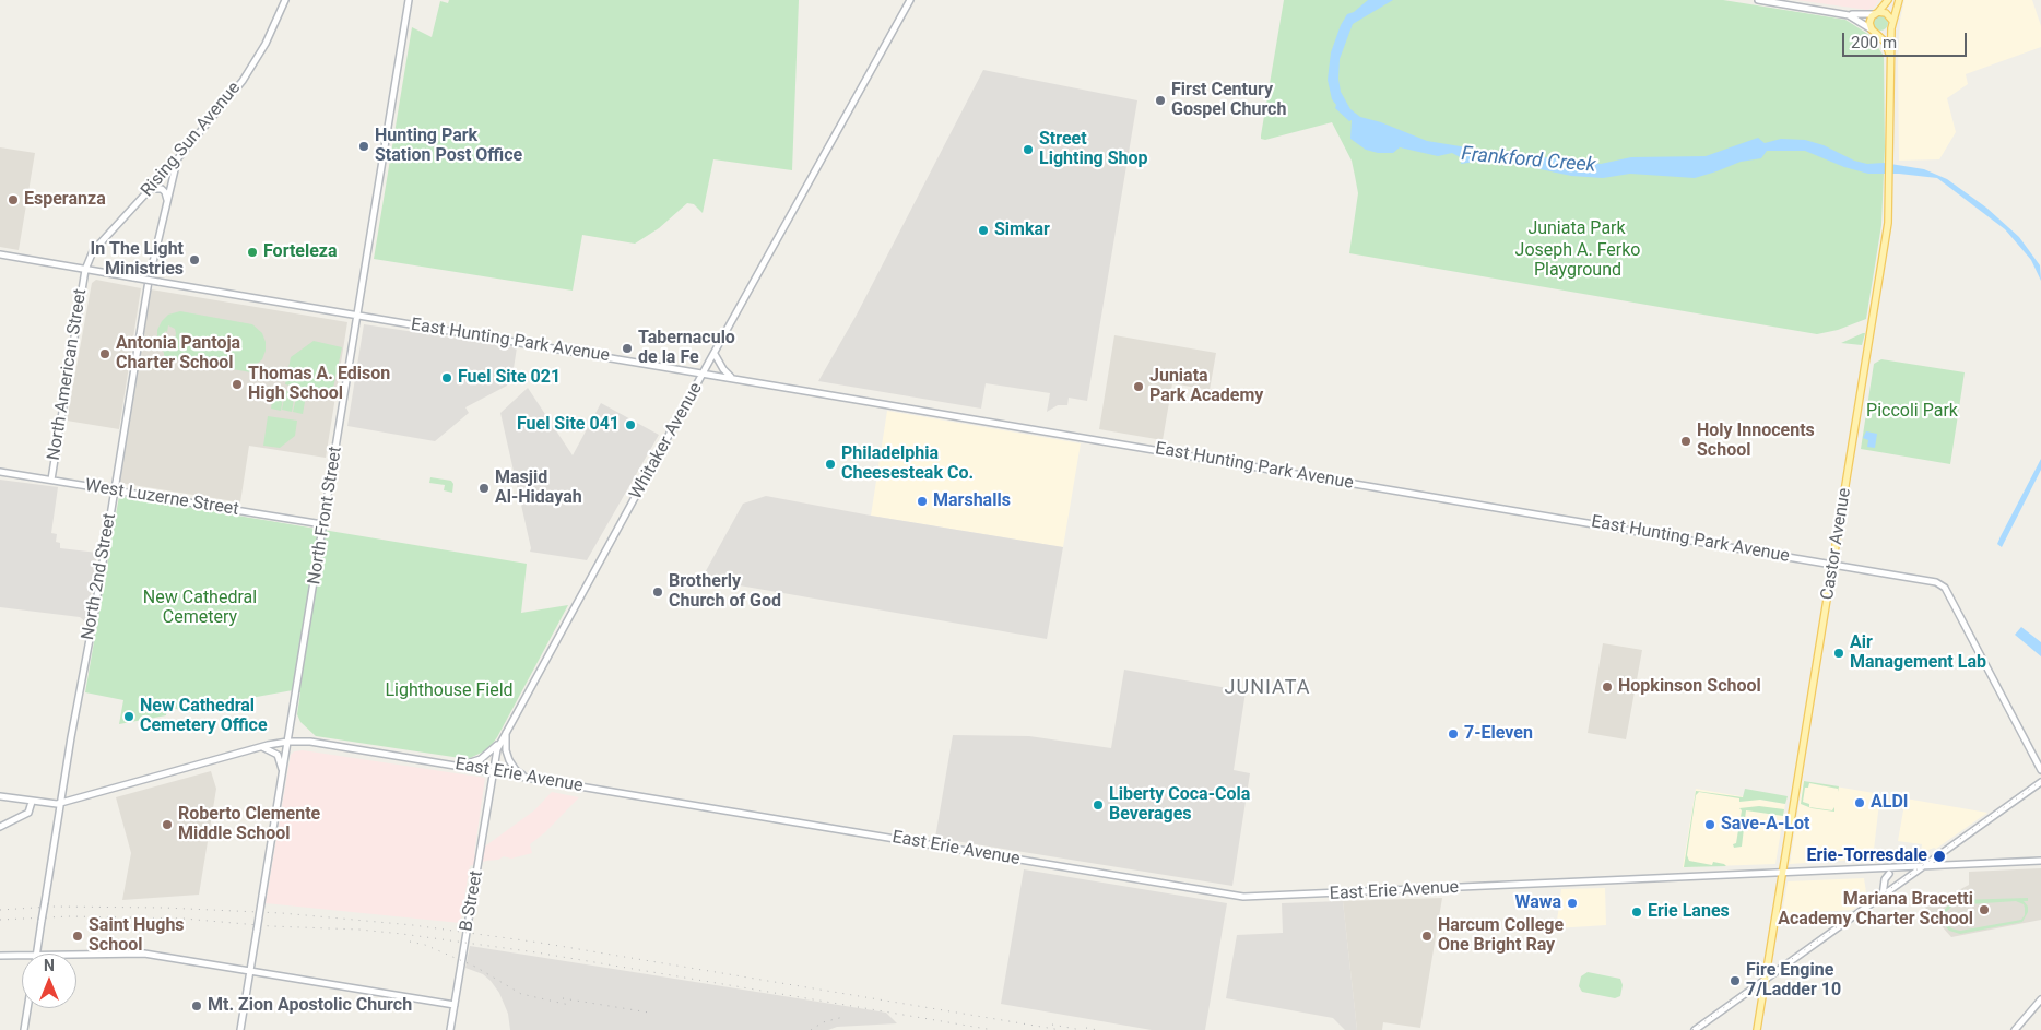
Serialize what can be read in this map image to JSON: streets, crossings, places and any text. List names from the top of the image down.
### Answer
{
  "streets": {
    "main road": [
      "Rising Sun Avenue",
      "East Hunting Park Avenue",
      "North American Street",
      "Whitaker Avenue",
      "West Luzerne Street",
      "North Front Street",
      "Castor Avenue",
      "North 2nd Street",
      "East Erie Avenue",
      "B Street"
    ]
  },
  "crossings": [
    ["Rising Sun Avenue", "East Hunting Park Avenue"],
    ["Rising Sun Avenue", "North American Street"],
    ["Rising Sun Avenue", "North 2nd Street"],
    ["East Hunting Park Avenue", "North American Street"],
    ["East Hunting Park Avenue", "Whitaker Avenue"],
    ["East Hunting Park Avenue", "North Front Street"],
    ["East Hunting Park Avenue", "Castor Avenue"],
    ["North American Street", "West Luzerne Street"],
    ["Whitaker Avenue", "East Erie Avenue"],
    ["Whitaker Avenue", "B Street"],
    ["West Luzerne Street", "North Front Street"],
    ["North Front Street", "East Erie Avenue"],
    ["Castor Avenue", "East Erie Avenue"],
    ["North 2nd Street", "East Erie Avenue"],
    ["East Erie Avenue", "B Street"]
  ],
  "districts": ["JUNIATA"],
  "water": ["Frankford Creek"],
  "parks": [
    "Juniata Park",
    "Joseph A. Ferko Playground",
    "Piccoli Park",
    "New Cathedral Cemetery",
    "Lighthouse Field"
  ],
  "places": [
    "First Century Gospel Church",
    "Hunting Park Station Post Office",
    "Street Lighting Shop",
    "Esperanza",
    "Simkar",
    "Forteleza",
    "In The Light Ministries",
    "Tabernaculo de la Fe",
    "Antonia Pantoja Charter School",
    "Fuel Site 021",
    "Thomas A. Edison High School",
    "Juniata Park Academy",
    "Fuel Site 041",
    "Holy Innocents School",
    "Philadelphia Cheesesteak Co.",
    "Masjid Al-Hidayah",
    "Marshalls",
    "Brotherly Church of God",
    "Air Management Lab",
    "Hopkinson School",
    "New Cathedral Cemetery Office",
    "7-Eleven",
    "ALDI",
    "Liberty Coca-Cola Beverages",
    "Roberto Clemente Middle School",
    "Save-A-Lot",
    "Erie-Torresdale",
    "Wawa",
    "Mariana Bracetti Academy Charter School",
    "Erie Lanes",
    "Saint Hughs School",
    "Harcum College One Bright Ray",
    "Fire Engine 7/Ladder 10",
    "Mt. Zion Apostolic Church"
  ],
  "scale_bar": "200 m",
  "north": "top"
}
